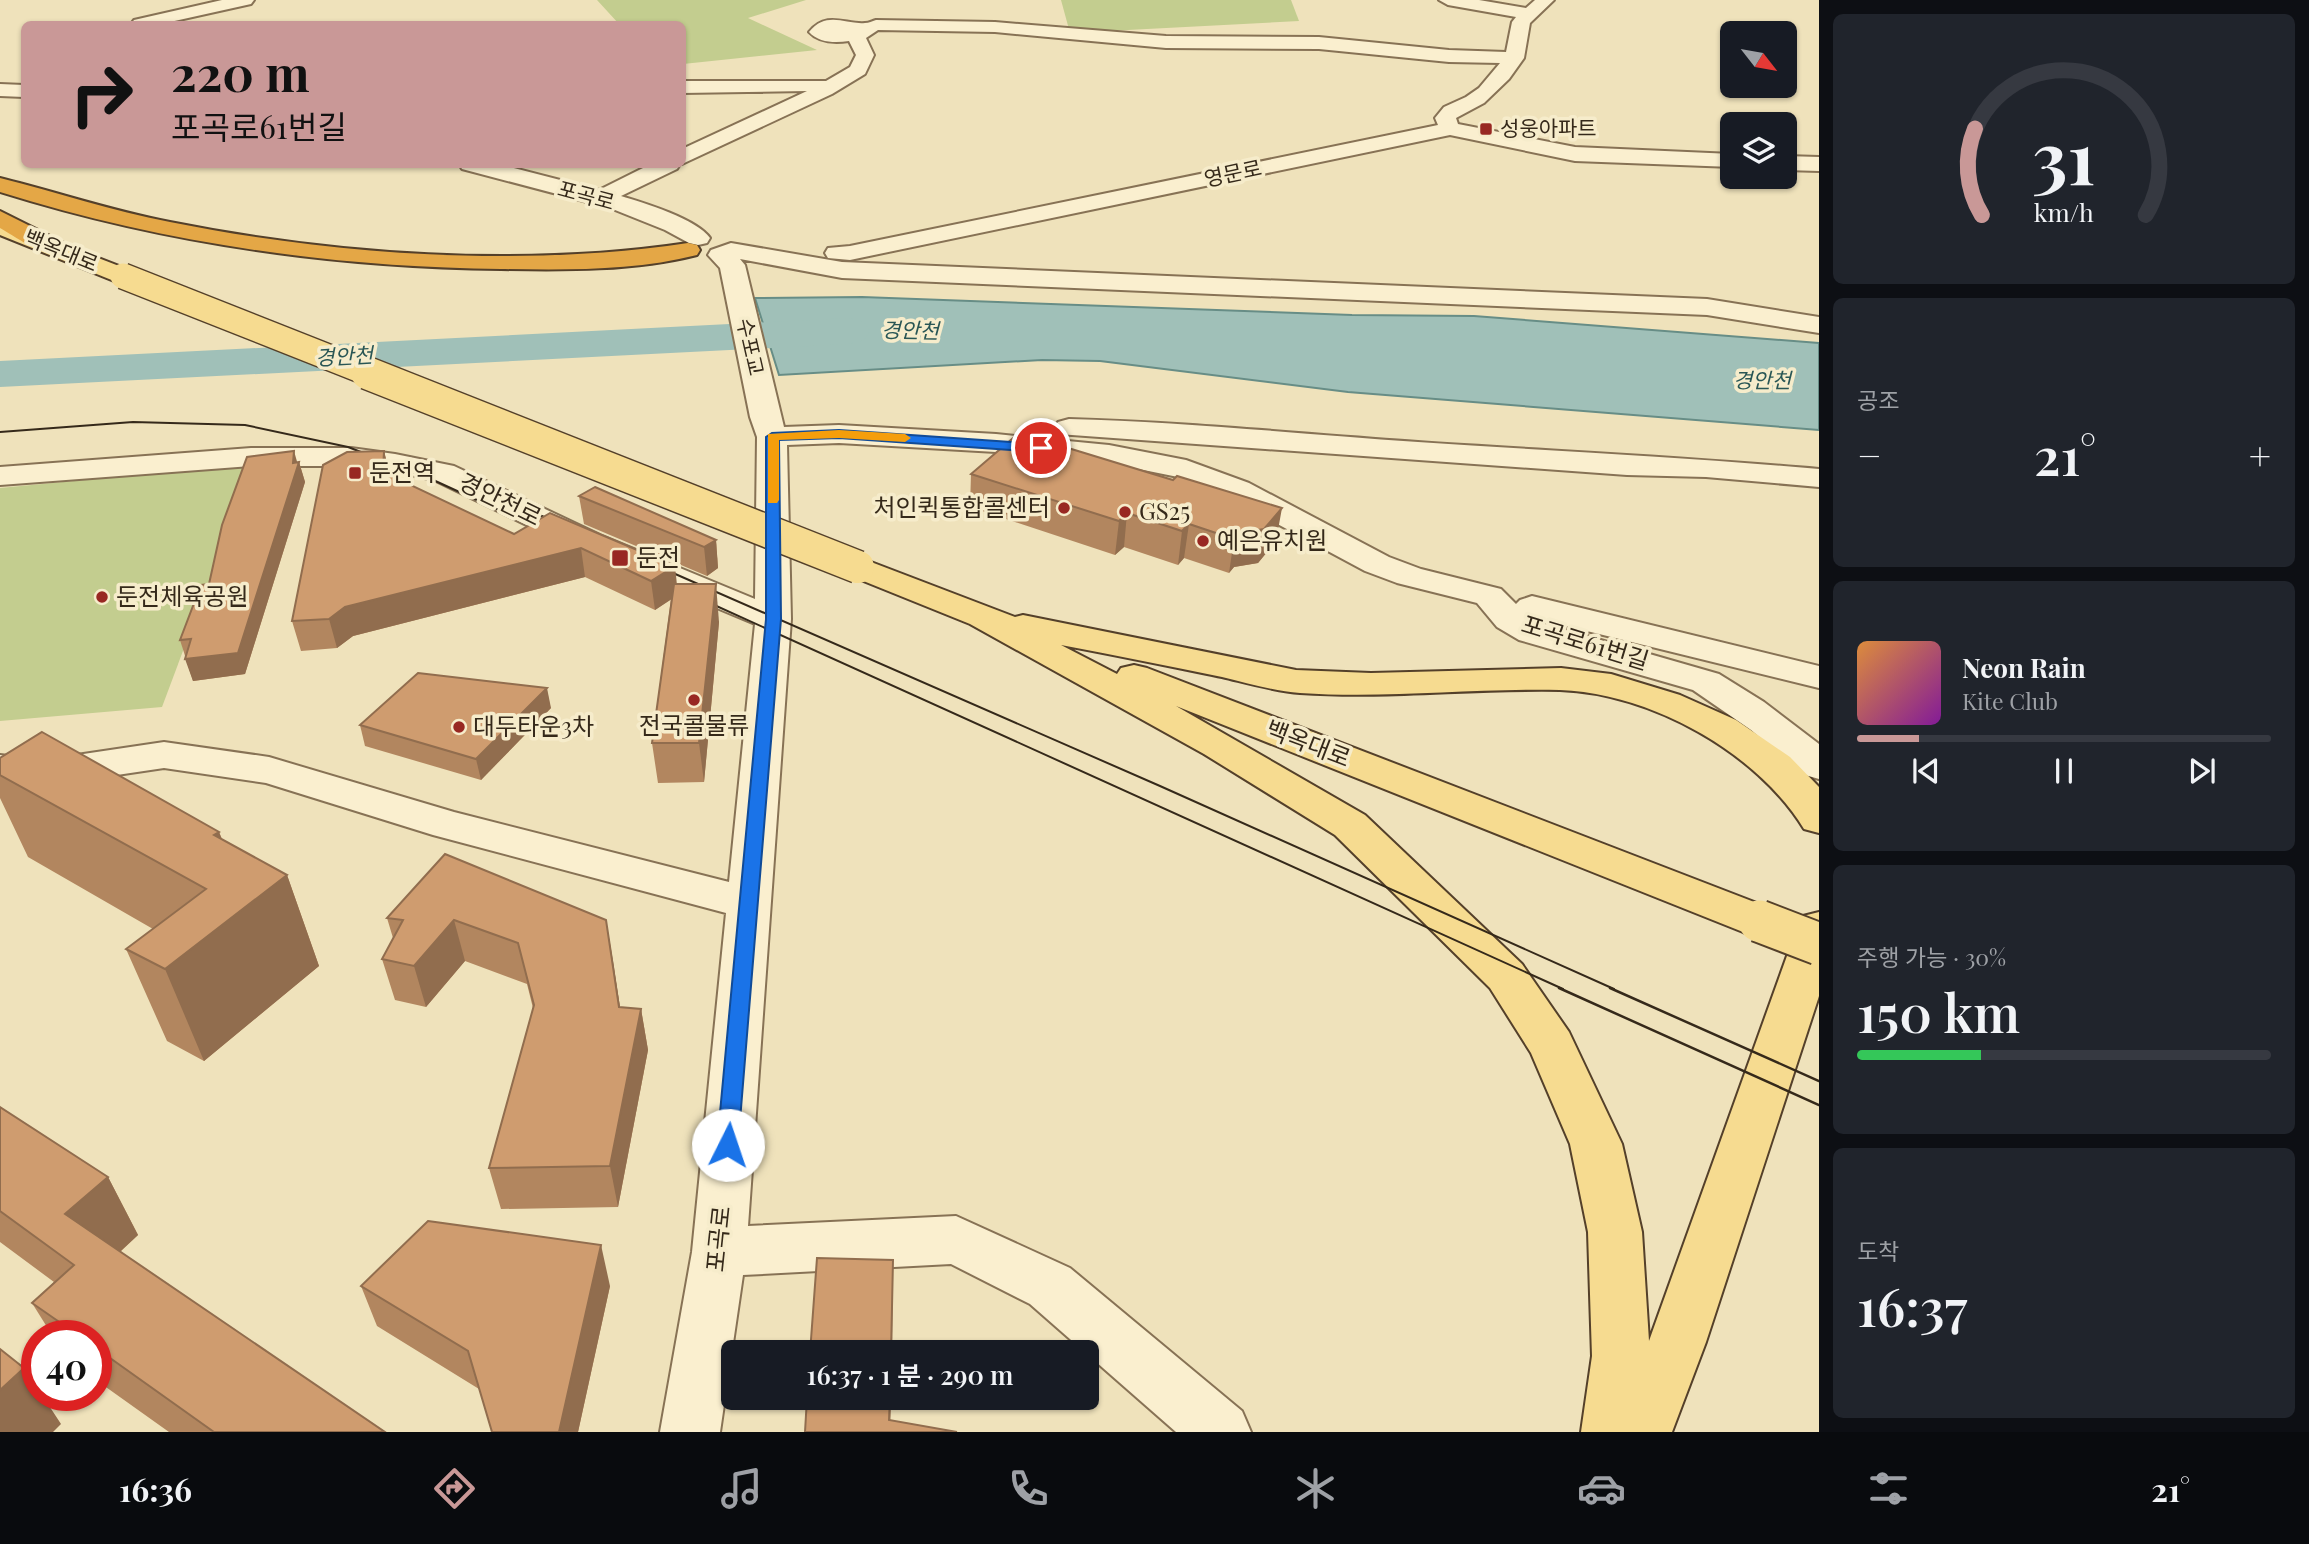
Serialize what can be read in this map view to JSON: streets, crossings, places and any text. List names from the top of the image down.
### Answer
{
  "streets": {
    "main road": ["백옥대로"],
    "street": [
      "영문로",
      "포곡로",
      "수포교",
      "경안천로",
      "포곡로61번길"
    ]
  },
  "crossings": [
    ["영문로", "포곡로"],
    ["영문로", "수포교"],
    ["포곡로", "수포교"],
    ["포곡로", "경안천로"]
  ],
  "water": ["경안천"],
  "places": {
    "transit": ["성웅아파트", "둔전역", "둔전"],
    "other": [
      "처인퀵통합콜센터",
      "GS25",
      "예은유치원",
      "둔전체육공원",
      "전국콜물류",
      "대두타운3차"
    ]
  },
  "north": "bottom right",
  "page": {
    "turn": ["220 m", "포곡로61번길"],
    "tile": [
      "공조",
      ["주행 가능 · 30%", "150 km"],
      ["도착", "16:37"]
    ],
    "heat": ["−", "21°", "+"],
    "song": ["Neon Rain", "Kite Club"],
    "limit": "40",
    "trip": "16:37 · 1 분 · 290 m",
    "tabs": ["16:36", "21°"],
    "gauge": ["31", "km/h"]
  }
}
